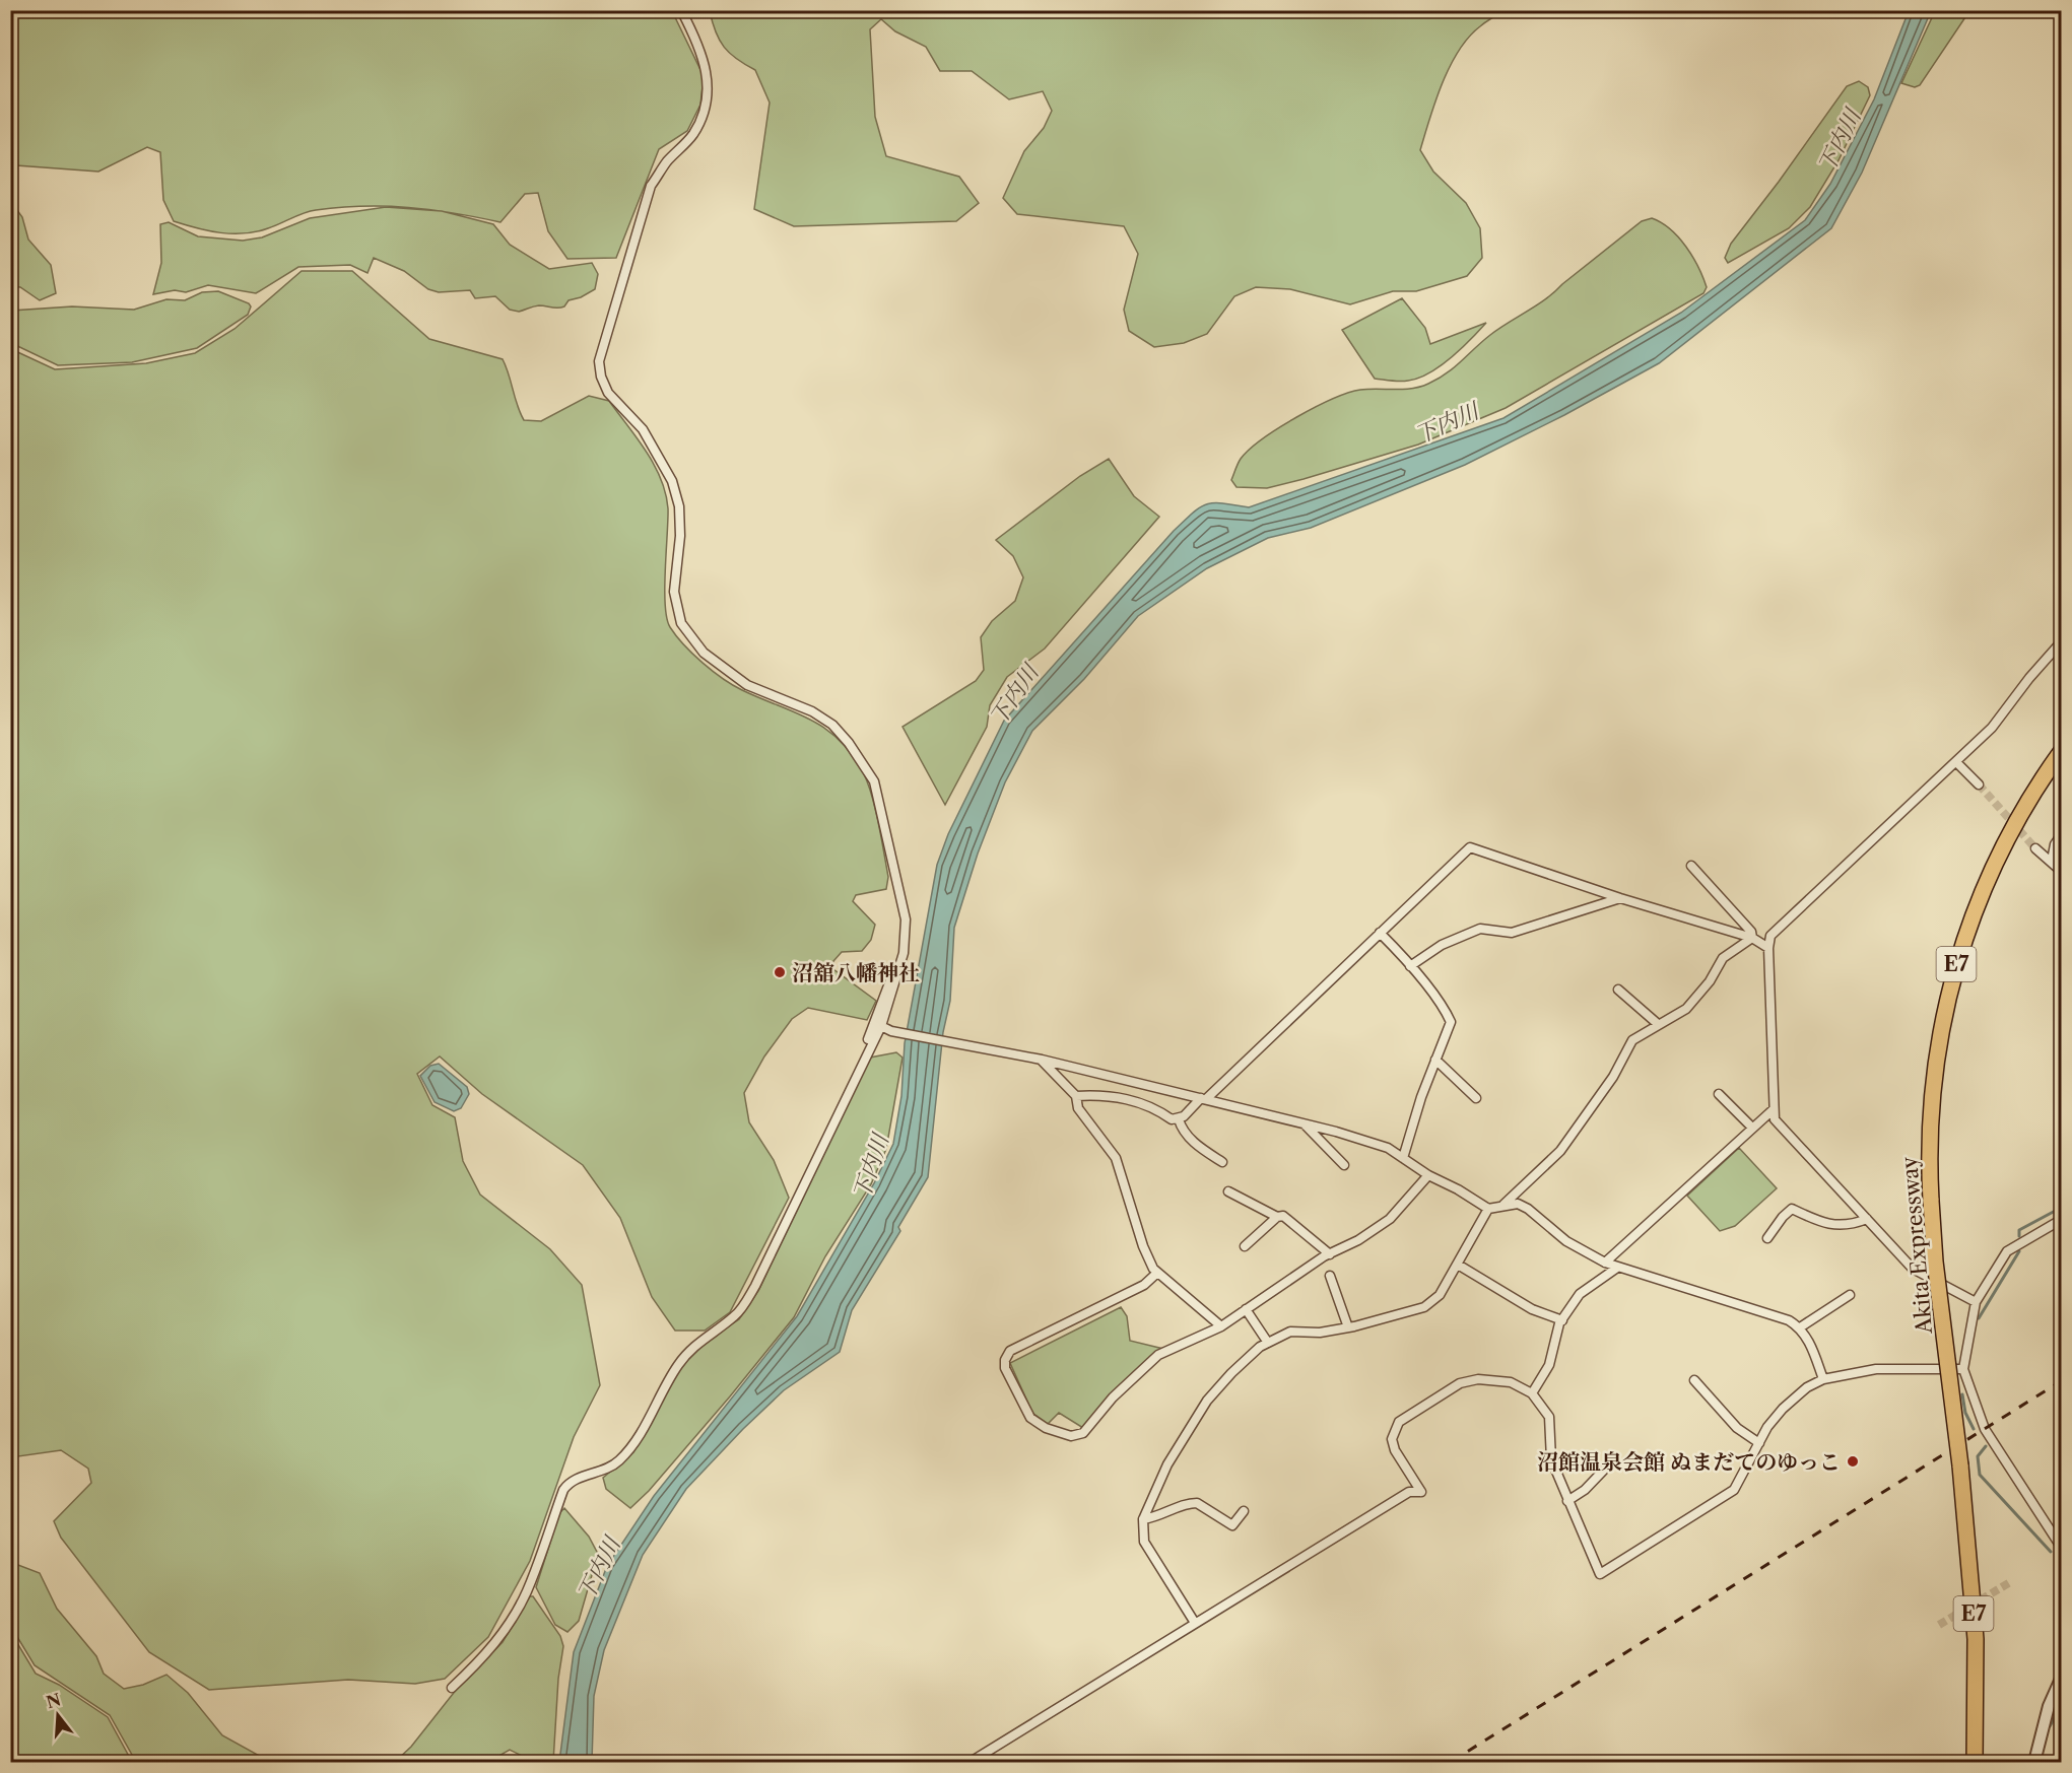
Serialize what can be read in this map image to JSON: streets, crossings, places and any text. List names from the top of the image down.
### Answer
{
  "streets": {
    "highway": ["E7", "Akita Expressway"]
  },
  "water": ["下内川"],
  "places": ["沼舘八幡神社", "沼館温泉会館 ぬまだてのゆっこ"],
  "north": "top"
}
